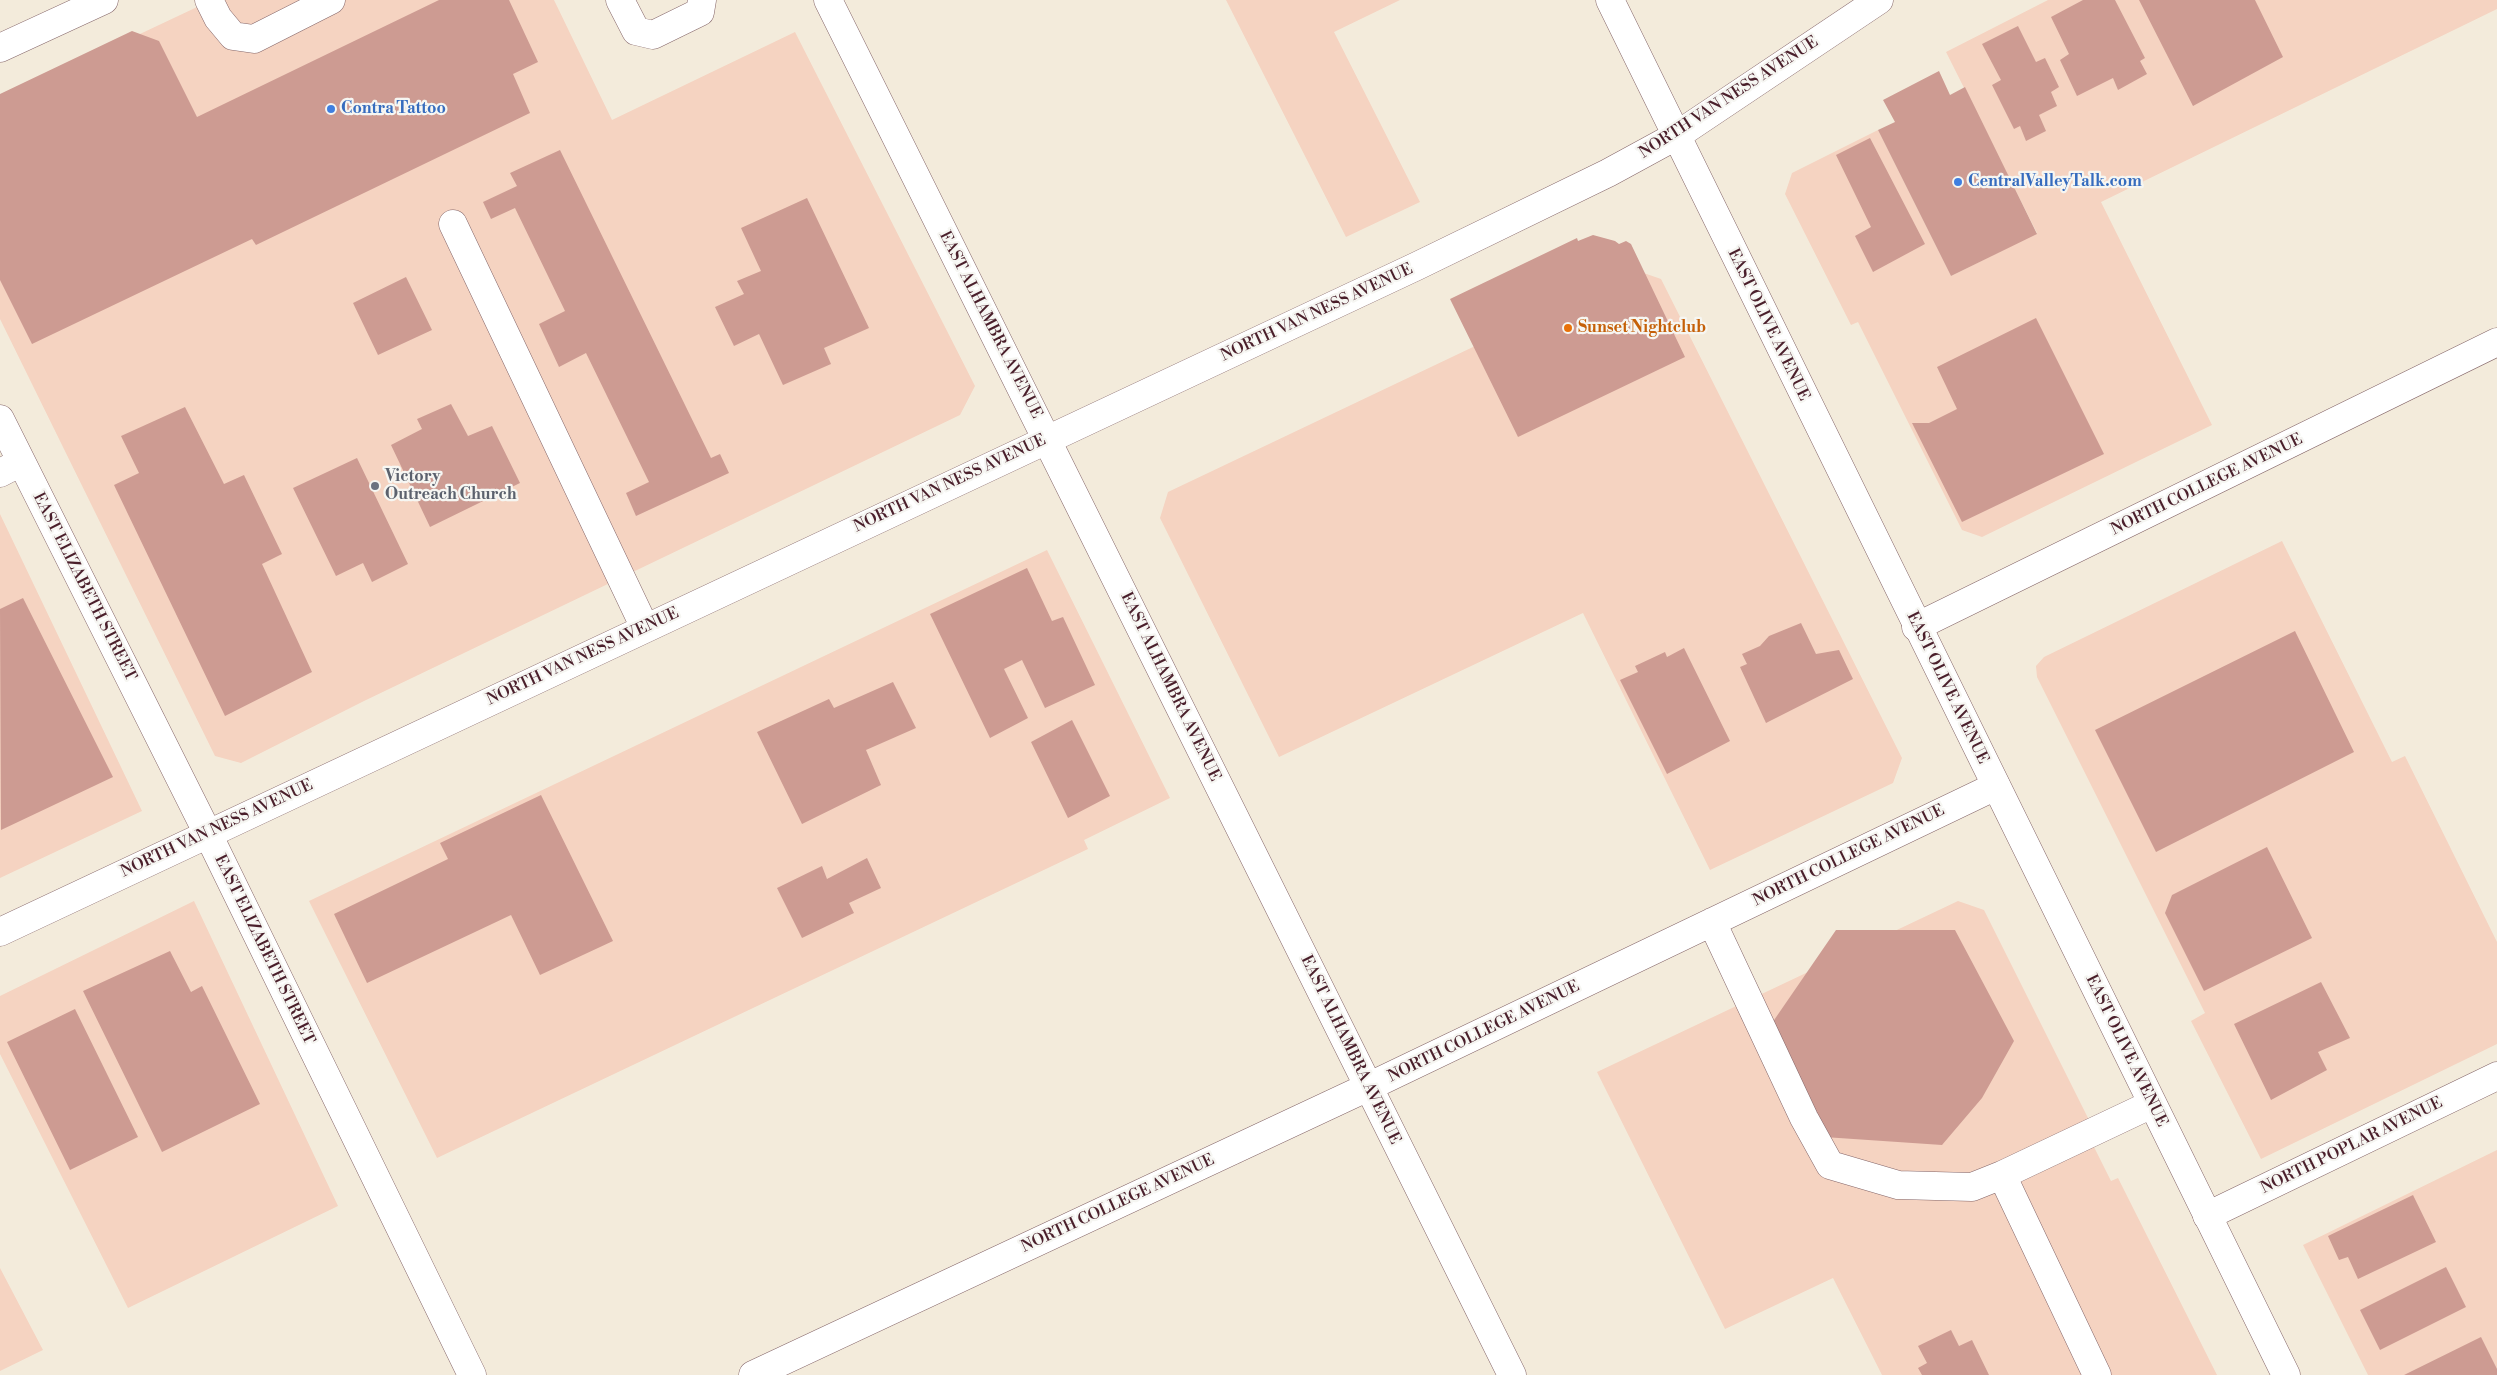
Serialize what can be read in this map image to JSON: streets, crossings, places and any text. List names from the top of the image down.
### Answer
{
  "streets": {
    "street": [
      "NORTH VAN NESS AVENUE",
      "EAST ALHAMBRA AVENUE",
      "EAST OLIVE AVENUE",
      "NORTH COLLEGE AVENUE",
      "EAST ELIZABETH STREET",
      "NORTH POPLAR AVENUE"
    ]
  },
  "crossings": [
    ["NORTH VAN NESS AVENUE", "EAST ALHAMBRA AVENUE"],
    ["NORTH VAN NESS AVENUE", "EAST OLIVE AVENUE"],
    ["NORTH VAN NESS AVENUE", "EAST ELIZABETH STREET"],
    ["EAST ALHAMBRA AVENUE", "NORTH COLLEGE AVENUE"],
    ["EAST OLIVE AVENUE", "NORTH COLLEGE AVENUE"],
    ["EAST OLIVE AVENUE", "NORTH POPLAR AVENUE"]
  ],
  "places": [
    "Contra Tattoo",
    "CentralValleyTalk.com",
    "Sunset Nightclub",
    "Victory Outreach Church"
  ]
}
